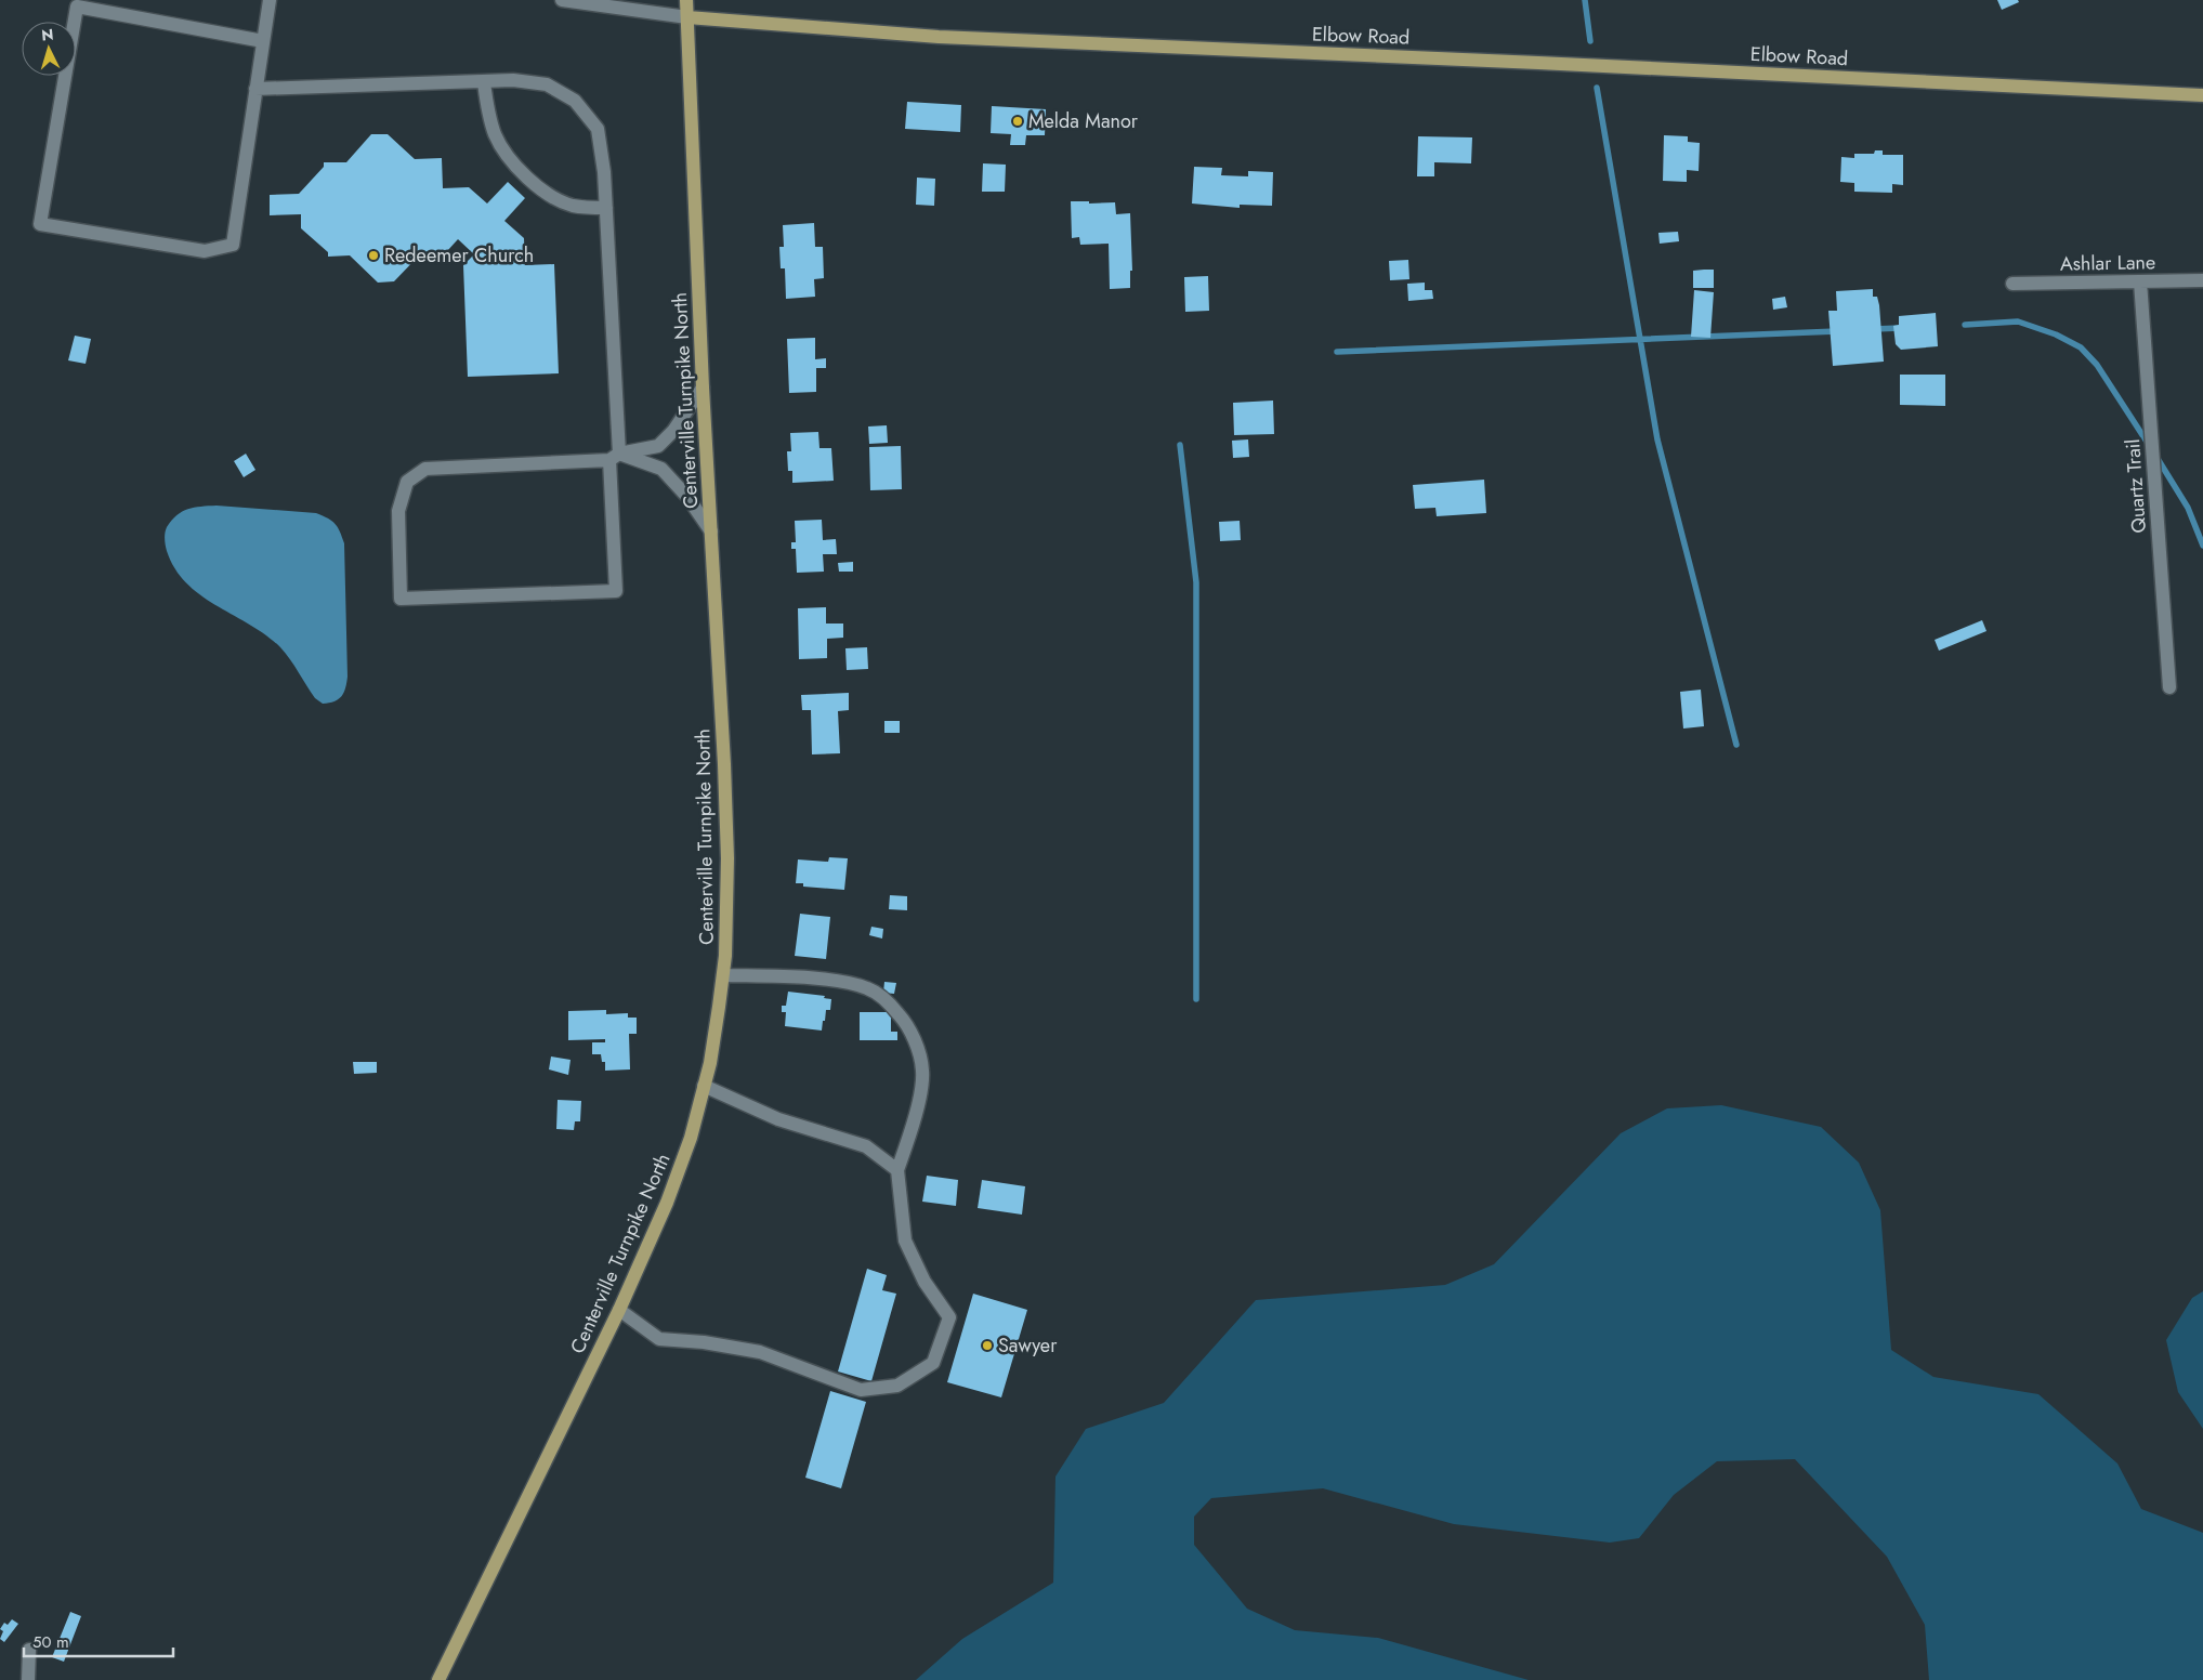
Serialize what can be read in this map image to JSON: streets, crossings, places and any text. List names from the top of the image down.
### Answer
{
  "streets": {
    "main road": ["Elbow Road", "Centerville Turnpike North"],
    "street": ["Ashlar Lane", "Quartz Trail"]
  },
  "crossings": [
    ["Elbow Road", "Centerville Turnpike North"],
    ["Ashlar Lane", "Quartz Trail"]
  ],
  "places": ["Melda Manor", "Redeemer Church", "Sawyer"],
  "scale_bar": "50 m",
  "north": "top"
}
